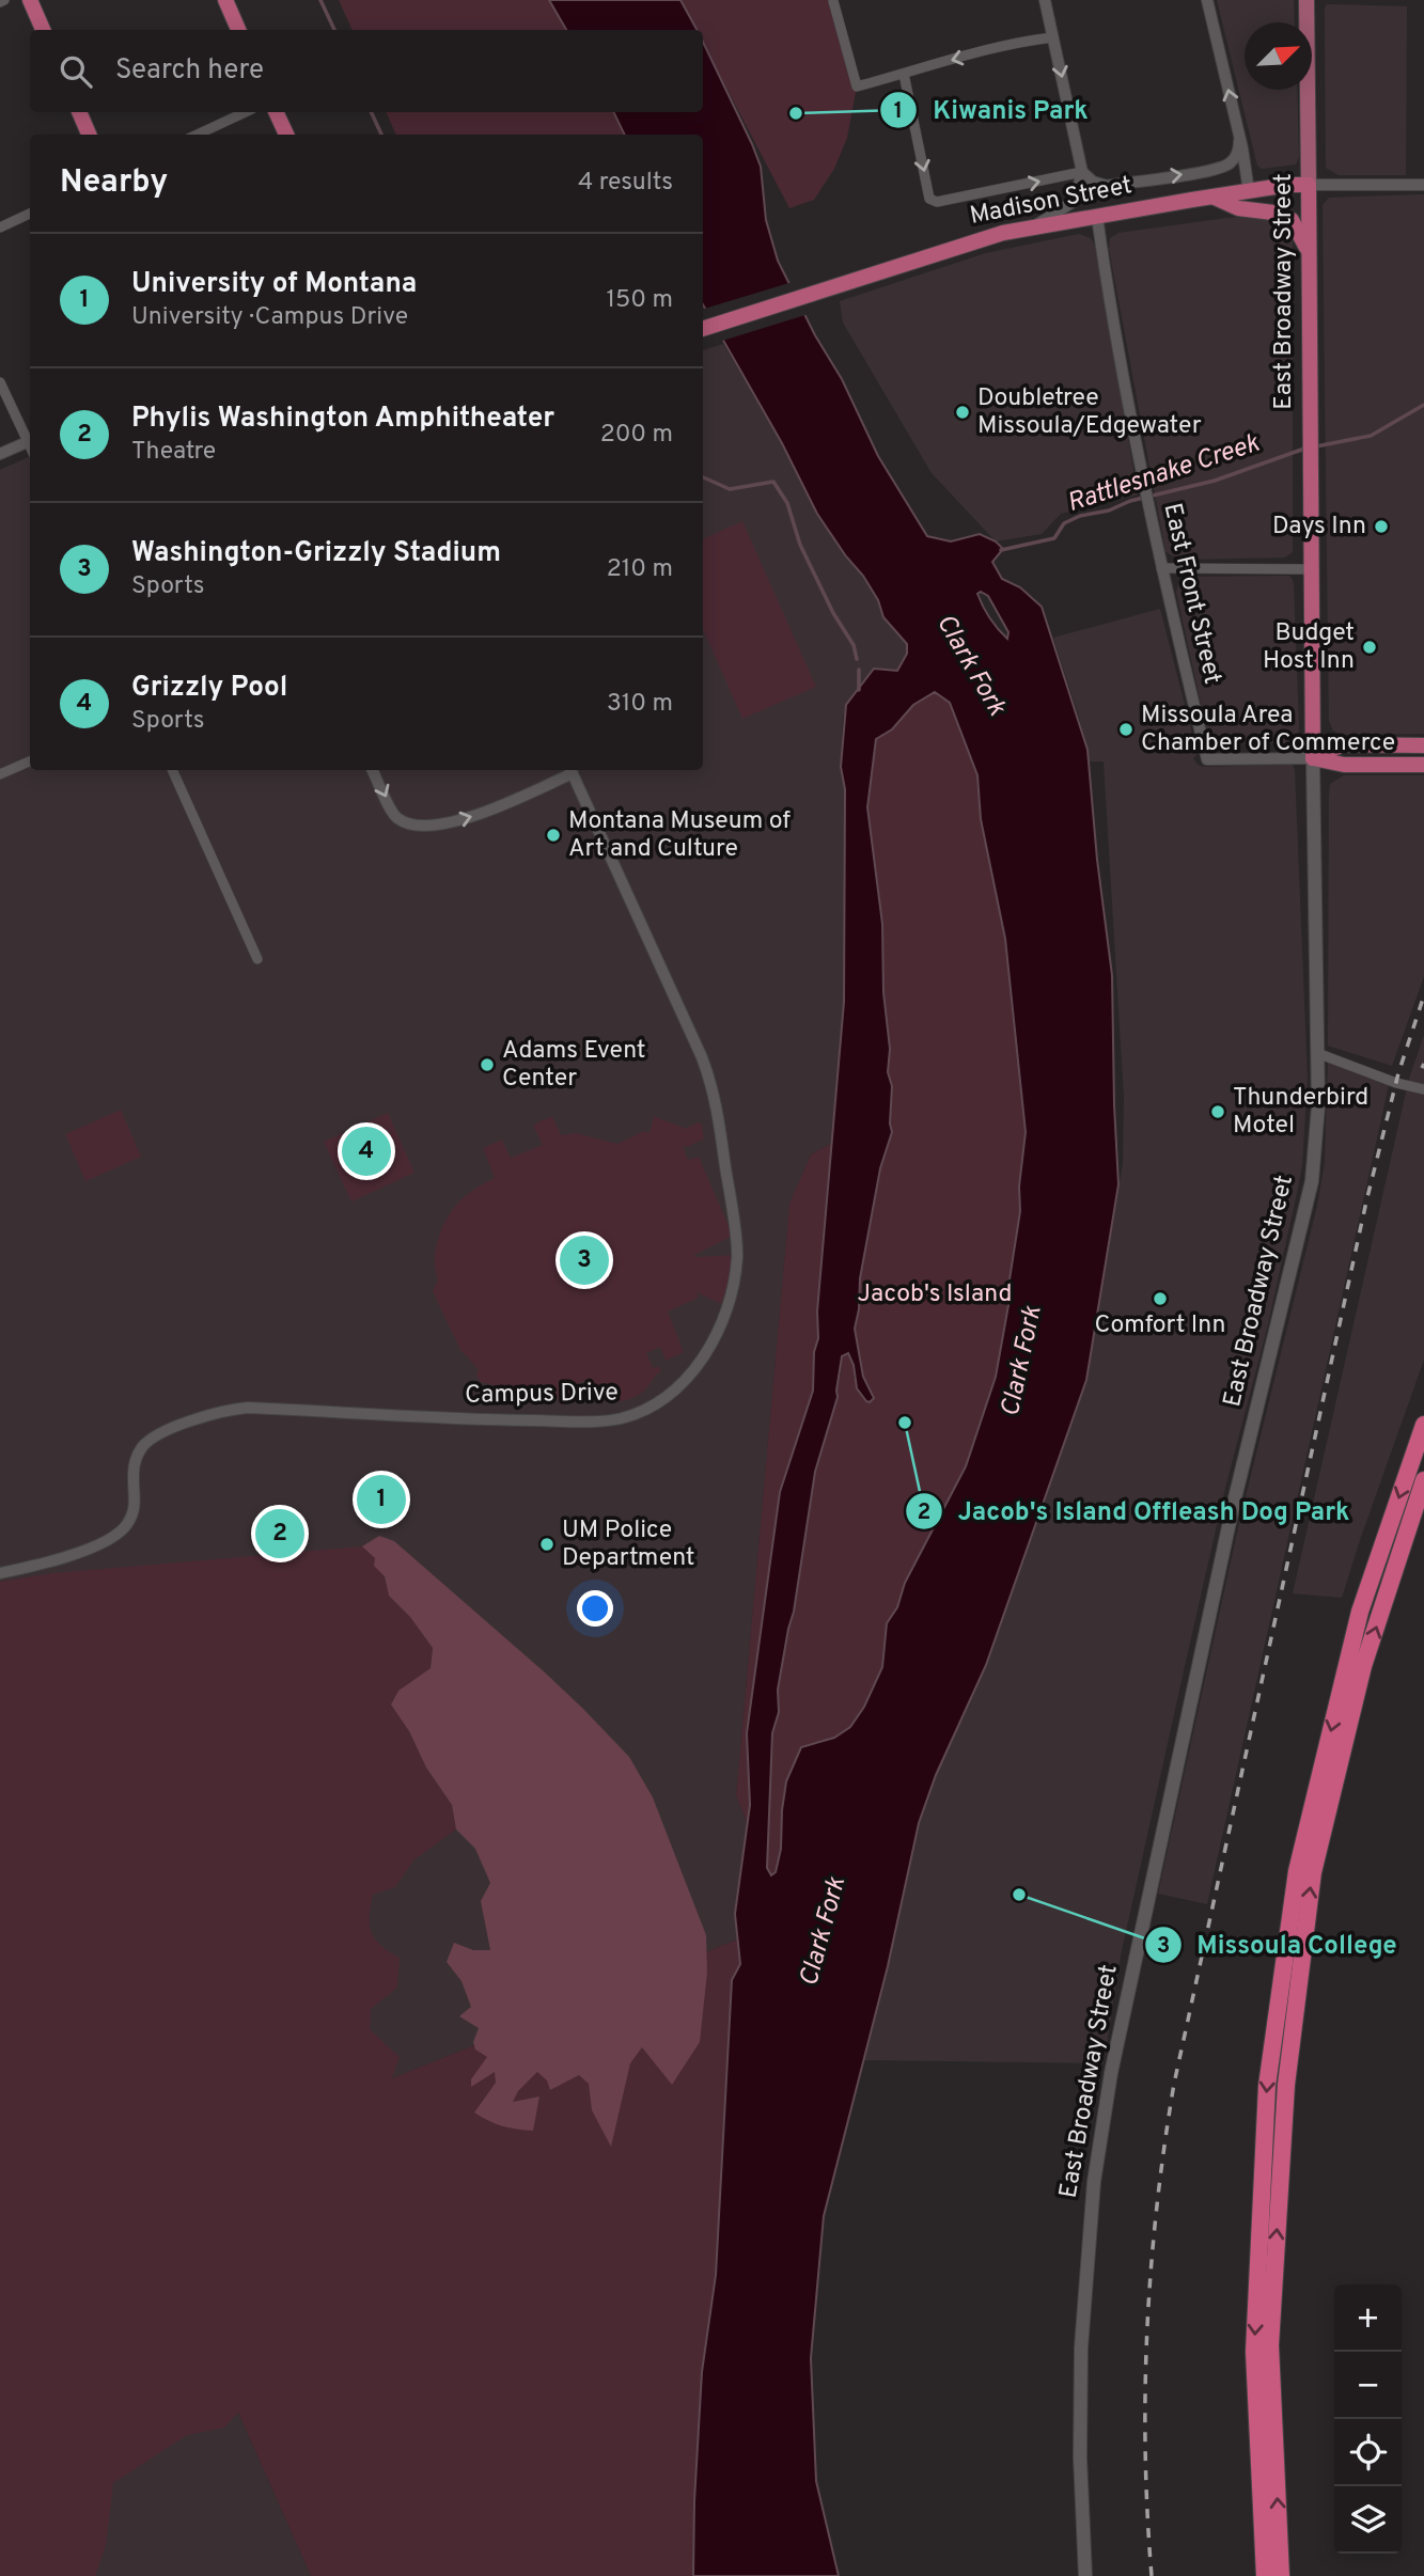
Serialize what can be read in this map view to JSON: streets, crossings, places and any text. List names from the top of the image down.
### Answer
{
  "streets": {
    "highway": ["Madison Street", "East Broadway Street"],
    "street": ["East Front Street", "Campus Drive"]
  },
  "crossings": [
    ["Madison Street", "East Broadway Street"],
    ["Madison Street", "East Front Street"],
    ["East Broadway Street", "East Front Street"]
  ],
  "water": ["Rattlesnake Creek", "Clark Fork"],
  "parks": ["Jacob's Island"],
  "places": [
    "Kiwanis Park",
    "Doubletree Missoula/Edgewater",
    "Days Inn",
    "Budget Host Inn",
    "Missoula Area Chamber of Commerce",
    "Montana Museum of Art and Culture",
    "Adams Event Center",
    "Thunderbird Motel",
    "Comfort Inn",
    "Jacob's Island Offleash Dog Park",
    "UM Police Department",
    "Missoula College"
  ],
  "north": "top right",
  "page": {
    "search": "Search here",
    "heading": ["Nearby", "4 results"],
    "list": [
      {
        "mark": "1",
        "name": "University of Montana",
        "note": "University · Campus Drive",
        "value": "150 m"
      },
      {
        "mark": "2",
        "name": "Phylis Washington Amphitheater",
        "note": "Theatre",
        "value": "200 m"
      },
      {
        "mark": "3",
        "name": "Washington-Grizzly Stadium",
        "note": "Sports",
        "value": "210 m"
      },
      {
        "mark": "4",
        "name": "Grizzly Pool",
        "note": "Sports",
        "value": "310 m"
      }
    ],
    "pins": [
      "4",
      "3",
      "1",
      "2"
    ],
    "map_buttons": ["+", "−"]
  }
}
